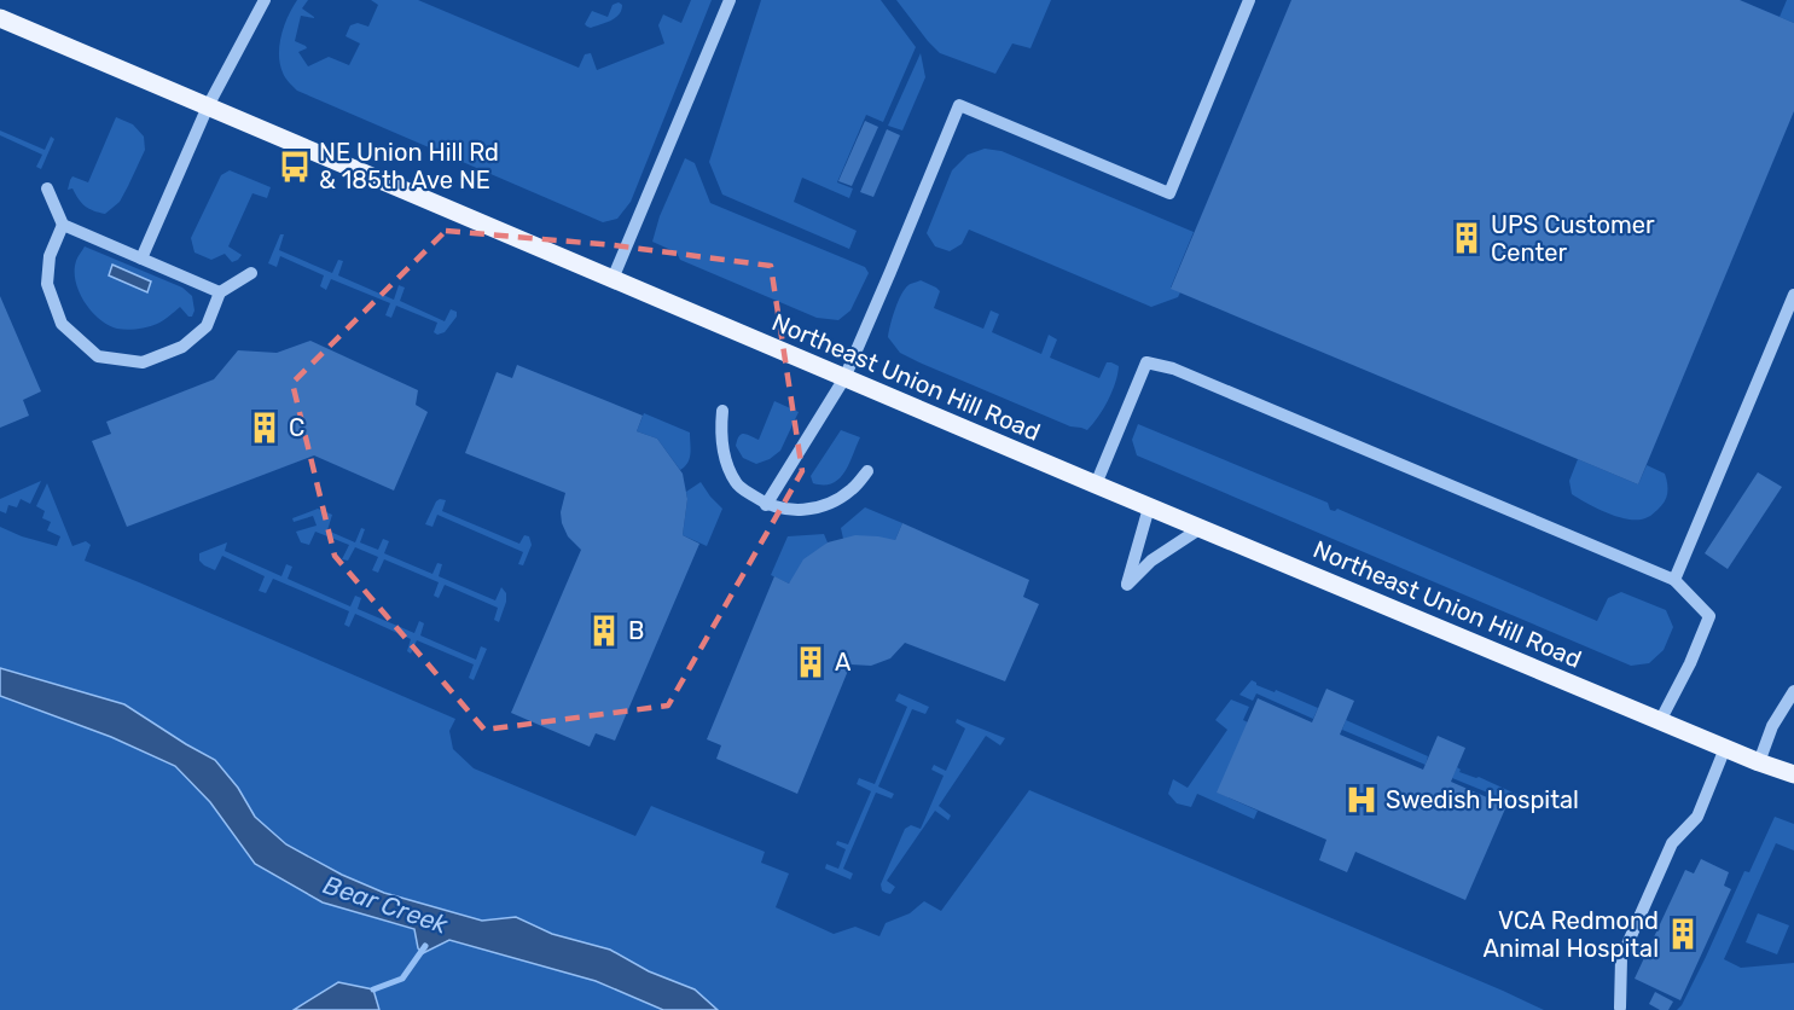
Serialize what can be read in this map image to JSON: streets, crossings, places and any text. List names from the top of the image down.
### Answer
{
  "streets": {
    "main road": ["Northeast Union Hill Road"]
  },
  "water": ["Bear Creek"],
  "places": {
    "bus stop": ["NE Union Hill Rd & 185th Ave NE"],
    "building": [
      "UPS Customer Center",
      "C",
      "B",
      "A",
      "VCA Redmond Animal Hospital"
    ],
    "hospital": ["Swedish Hospital"]
  }
}
